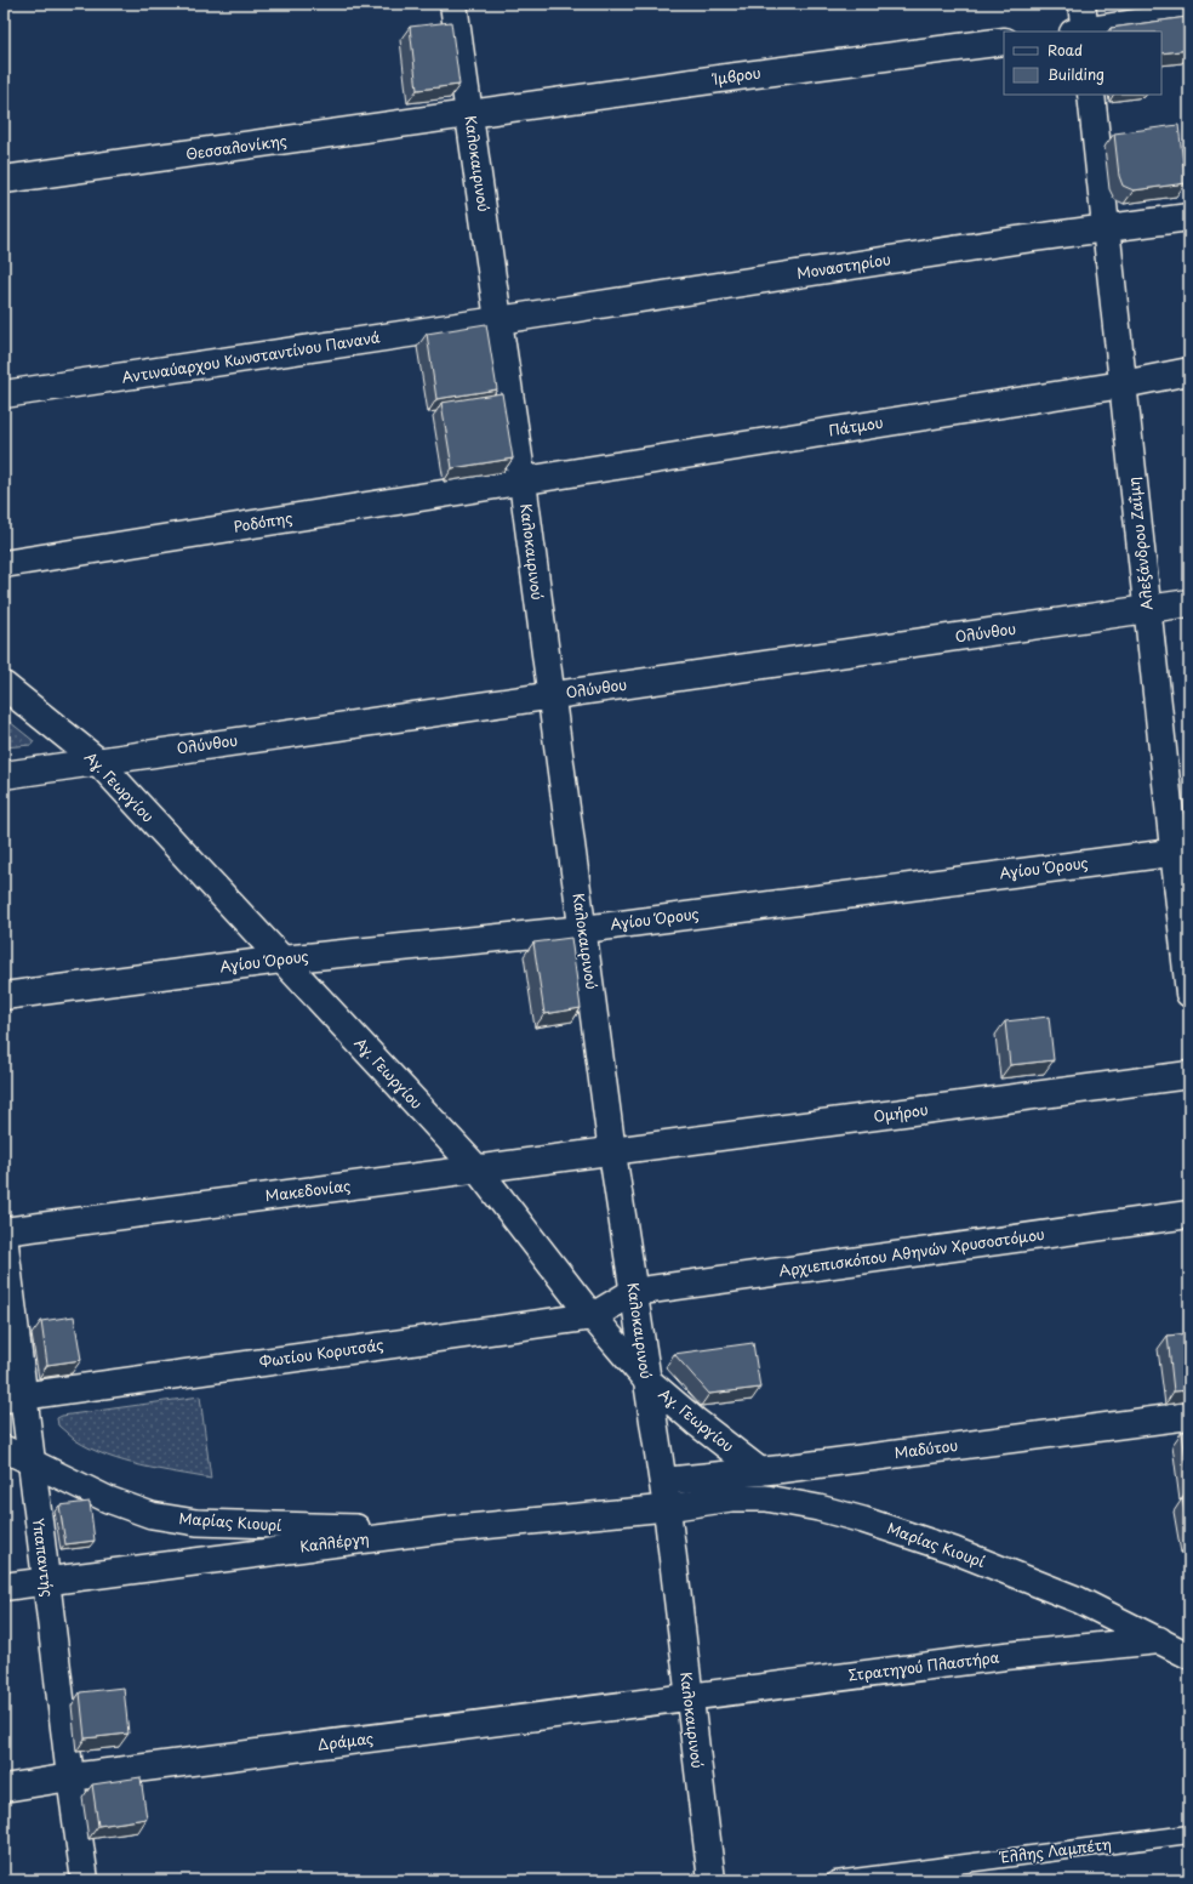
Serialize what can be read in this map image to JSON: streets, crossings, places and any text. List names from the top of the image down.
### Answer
{
  "streets": {
    "street": [
      "Ίμβρου",
      "Θεσσαλονίκης",
      "Καλοκαιρινού",
      "Μοναστηρίου",
      "Αντιναύαρχου Κωνσταντίνου Πανανά",
      "Πάτμου",
      "Ροδόπης",
      "Αλεξάνδρου Ζαΐμη",
      "Ολύνθου",
      "Αγ. Γεωργίου",
      "Αγίου Όρους",
      "Ομήρου",
      "Μακεδονίας",
      "Αρχιεπισκόπου Αθηνών Χρυσοστόμου",
      "Φωτίου Κορυτσάς",
      "Μαδύτου",
      "Μαρίας Κιουρί",
      "Καλλέργη",
      "Υπαπαντής",
      "Στρατηγού Πλαστήρα",
      "Δράμας"
    ],
    "lane": ["Έλλης Λαμπέτη"]
  },
  "crossings": [
    ["Ίμβρου", "Θεσσαλονίκης"],
    ["Ίμβρου", "Καλοκαιρινού"],
    ["Θεσσαλονίκης", "Καλοκαιρινού"],
    ["Καλοκαιρινού", "Μοναστηρίου"],
    ["Καλοκαιρινού", "Αντιναύαρχου Κωνσταντίνου Πανανά"],
    ["Καλοκαιρινού", "Πάτμου"],
    ["Καλοκαιρινού", "Ροδόπης"],
    ["Καλοκαιρινού", "Ολύνθου"],
    ["Καλοκαιρινού", "Αγ. Γεωργίου"],
    ["Καλοκαιρινού", "Αγίου Όρους"],
    ["Καλοκαιρινού", "Ομήρου"],
    ["Καλοκαιρινού", "Μακεδονίας"],
    ["Καλοκαιρινού", "Αρχιεπισκόπου Αθηνών Χρυσοστόμου"],
    ["Καλοκαιρινού", "Φωτίου Κορυτσάς"],
    ["Καλοκαιρινού", "Μαδύτου"],
    ["Καλοκαιρινού", "Μαρίας Κιουρί"],
    ["Καλοκαιρινού", "Καλλέργη"],
    ["Καλοκαιρινού", "Στρατηγού Πλαστήρα"],
    ["Καλοκαιρινού", "Δράμας"],
    ["Μοναστηρίου", "Αντιναύαρχου Κωνσταντίνου Πανανά"],
    ["Μοναστηρίου", "Αλεξάνδρου Ζαΐμη"],
    ["Πάτμου", "Ροδόπης"],
    ["Πάτμου", "Αλεξάνδρου Ζαΐμη"],
    ["Αλεξάνδρου Ζαΐμη", "Ολύνθου"],
    ["Αλεξάνδρου Ζαΐμη", "Αγίου Όρους"],
    ["Ολύνθου", "Αγ. Γεωργίου"],
    ["Αγ. Γεωργίου", "Αγίου Όρους"],
    ["Αγ. Γεωργίου", "Μακεδονίας"],
    ["Αγ. Γεωργίου", "Φωτίου Κορυτσάς"],
    ["Αγ. Γεωργίου", "Μαδύτου"],
    ["Ομήρου", "Μακεδονίας"],
    ["Αρχιεπισκόπου Αθηνών Χρυσοστόμου", "Φωτίου Κορυτσάς"],
    ["Φωτίου Κορυτσάς", "Υπαπαντής"],
    ["Μαρίας Κιουρί", "Καλλέργη"],
    ["Μαρίας Κιουρί", "Υπαπαντής"],
    ["Μαρίας Κιουρί", "Στρατηγού Πλαστήρα"],
    ["Καλλέργη", "Υπαπαντής"],
    ["Υπαπαντής", "Δράμας"],
    ["Στρατηγού Πλαστήρα", "Δράμας"]
  ],
  "legend": ["Road", "Building"]
}
